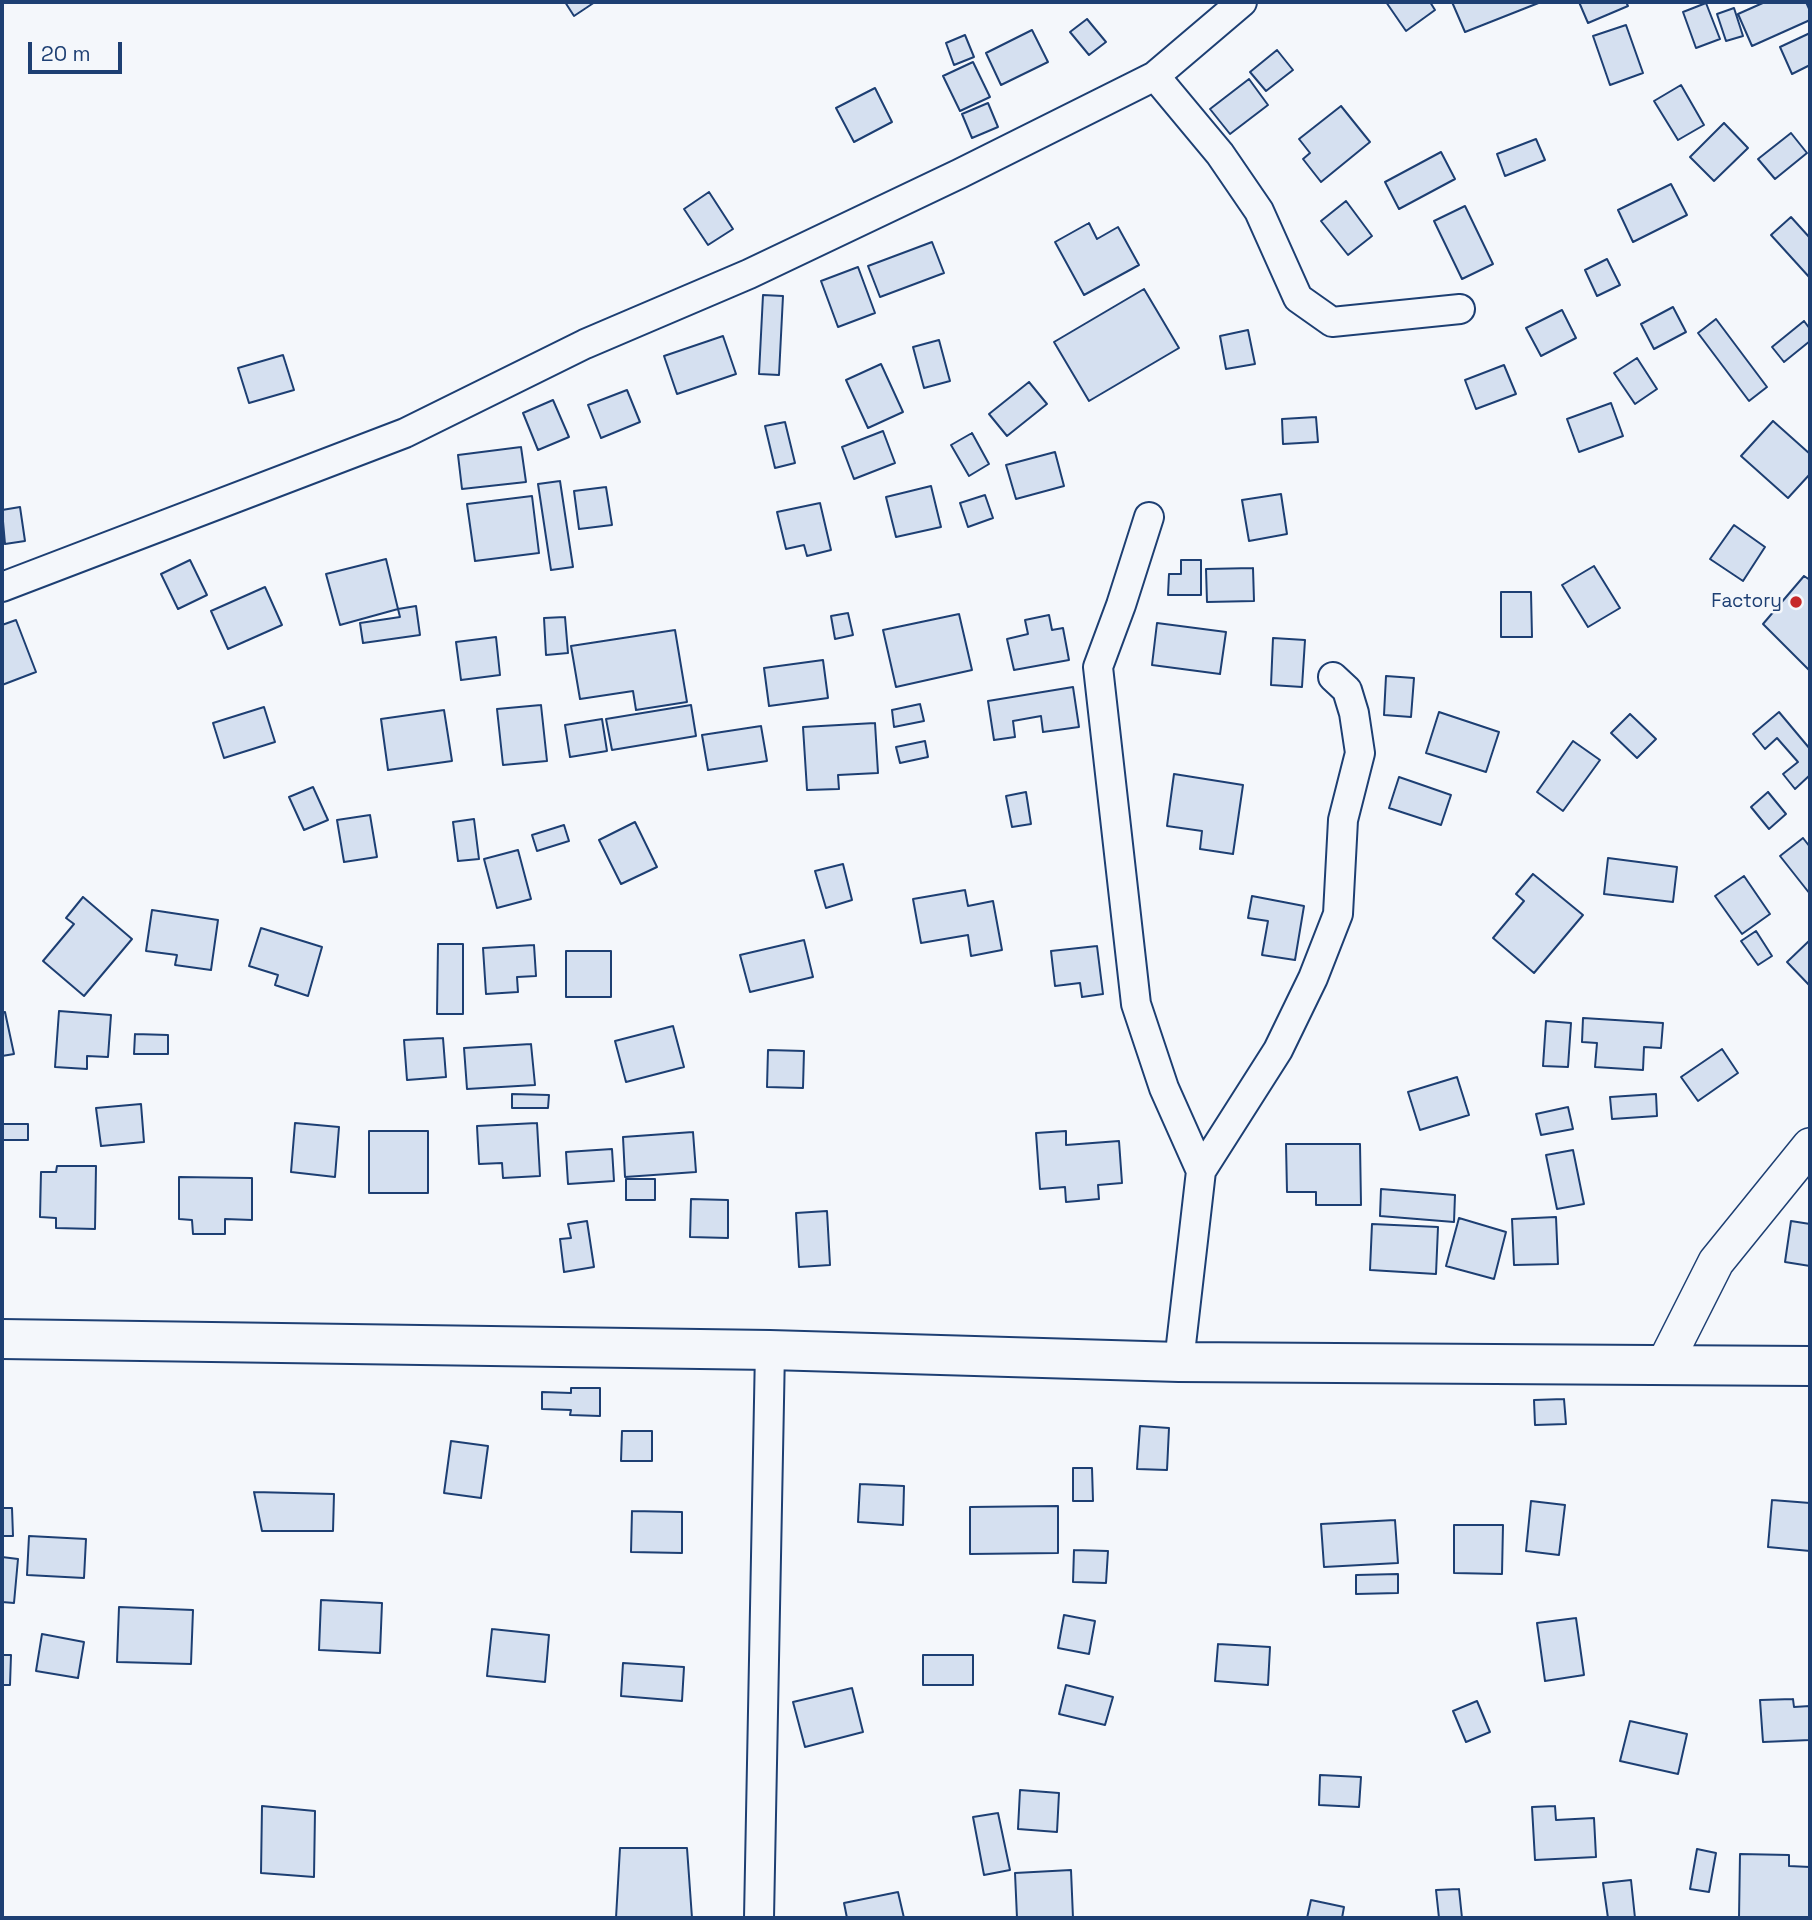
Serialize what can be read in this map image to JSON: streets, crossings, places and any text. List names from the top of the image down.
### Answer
{
  "places": ["Factory"],
  "scale_bar": "20 m"
}
